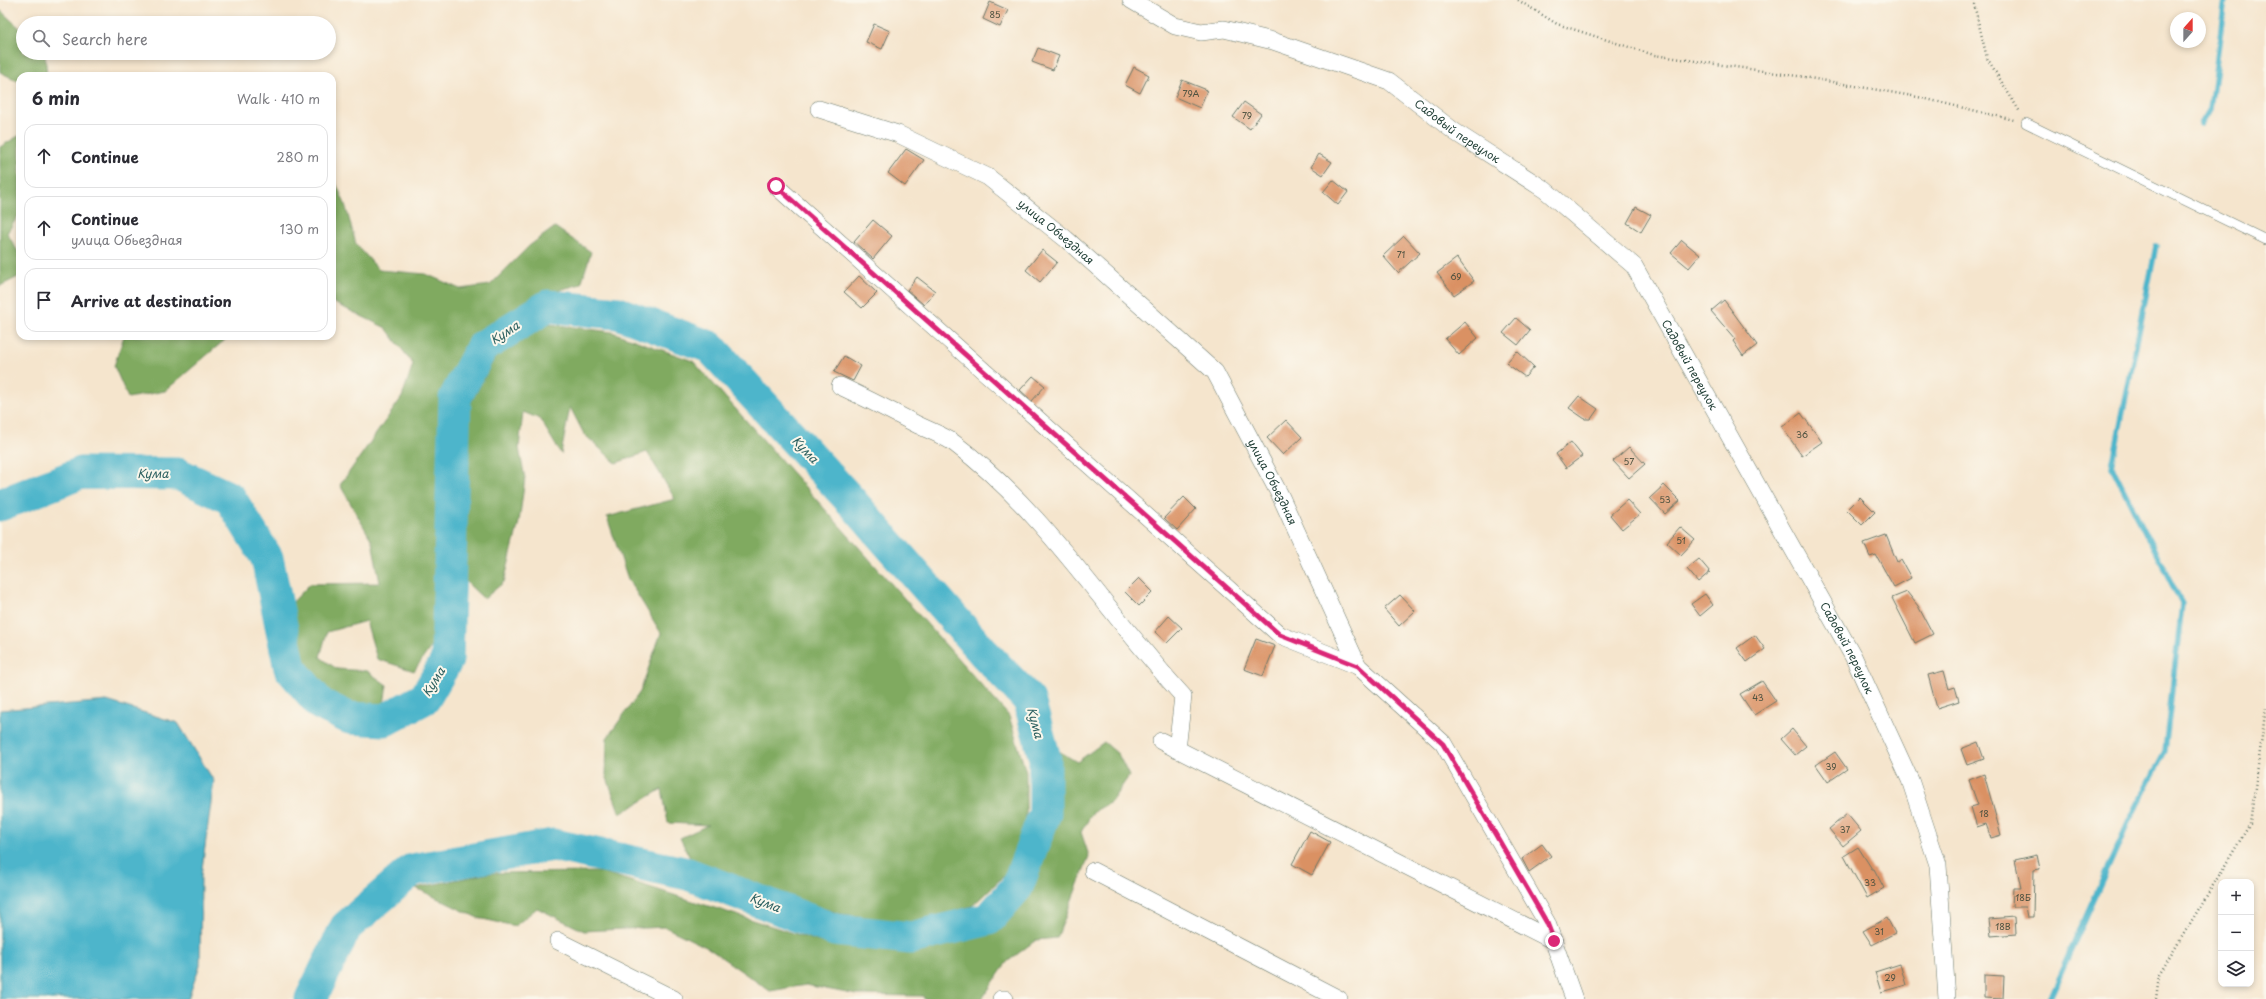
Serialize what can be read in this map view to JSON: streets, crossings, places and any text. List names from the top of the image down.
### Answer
{
  "streets": {
    "street": ["Садовый переулок", "улица Обьездная"]
  },
  "water": ["Кума"],
  "house_numbers": [
    "85",
    "79А",
    "79",
    "71",
    "69",
    "36",
    "57",
    "53",
    "51",
    "43",
    "39",
    "18",
    "37",
    "33",
    "18Б",
    "18В",
    "31",
    "29"
  ],
  "north": "top",
  "page": {
    "search": "Search here",
    "heading": ["6 min", "Walk · 410 m"],
    "list": [
      ["Continue", "280 m"],
      ["Continue", "улица Обьездная", "130 m"],
      "Arrive at destination"
    ],
    "map_buttons": ["+", "−"]
  }
}
